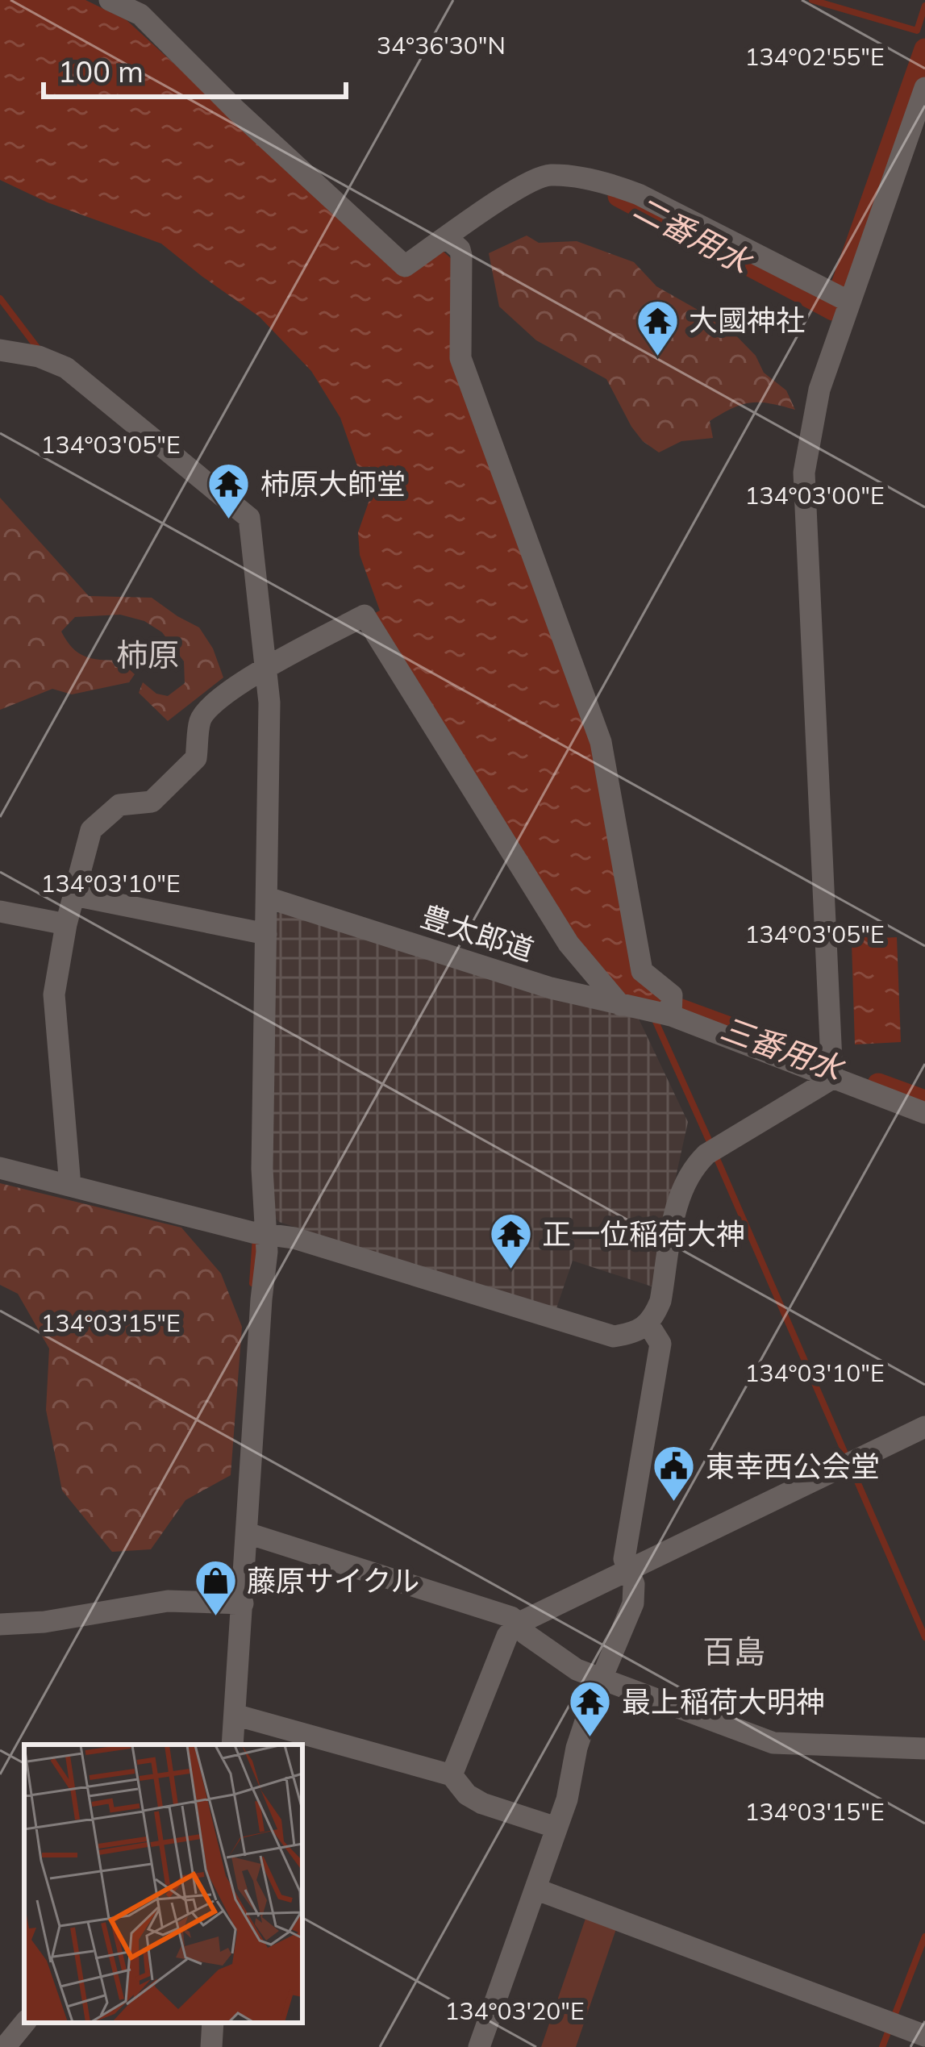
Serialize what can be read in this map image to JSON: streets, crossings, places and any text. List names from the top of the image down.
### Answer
{
  "streets": {
    "street": ["豊太郎道"]
  },
  "districts": ["柿原", "百島"],
  "water": ["二番用水", "三番用水"],
  "places": {
    "temple": [
      "大國神社",
      "柿原大師堂",
      "正一位稲荷大神",
      "最上稲荷大明神"
    ],
    "public building": ["東幸西公会堂"],
    "shop": ["藤原サイクル"]
  },
  "scale_bar": "100 m",
  "coordinates": [
    "34°36'30\"N",
    "134°02'55\"E",
    "134°03'05\"E",
    "134°03'00\"E",
    "134°03'10\"E",
    "134°03'15\"E",
    "134°03'20\"E"
  ]
}
